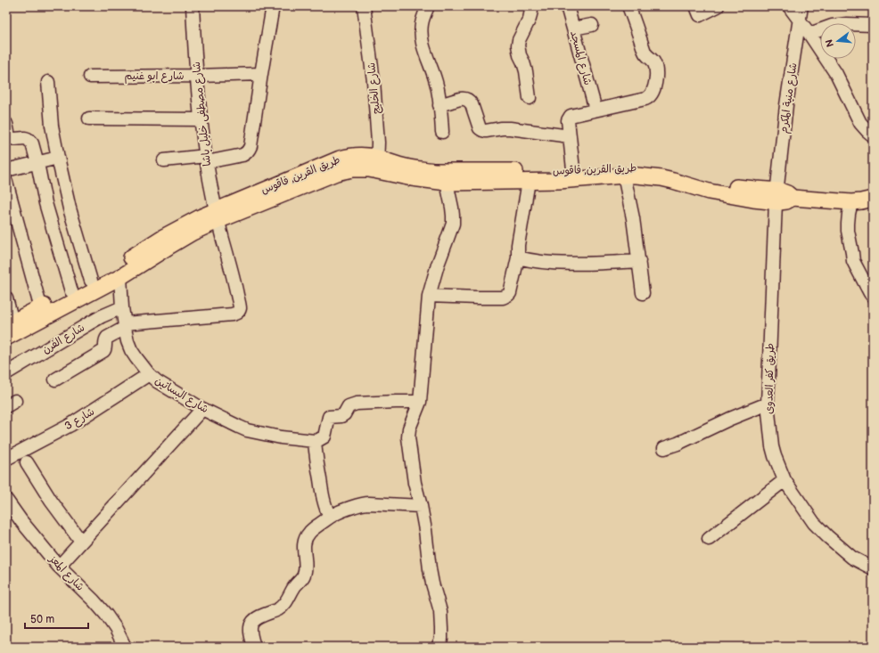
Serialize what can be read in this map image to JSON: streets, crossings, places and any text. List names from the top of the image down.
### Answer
{
  "streets": {
    "main road": ["طريق القرين, فاقوس"],
    "street": [
      "شارع المسجد",
      "شارع ابو غنيم",
      "شارع الخليج",
      "شارع منية المكرم",
      "شارع مصطفى خليل باشا",
      "شارع الفرن",
      "طريق كفر العدوى",
      "شارع البساتين",
      "شارع 3",
      "شارع المعز"
    ]
  },
  "crossings": [
    ["شارع ابو غنيم", "شارع مصطفى خليل باشا"],
    ["شارع الخليج", "طريق القرين, فاقوس"],
    ["شارع منية المكرم", "طريق القرين, فاقوس"],
    ["شارع منية المكرم", "طريق كفر العدوى"],
    ["شارع مصطفى خليل باشا", "طريق القرين, فاقوس"],
    ["شارع مصطفى خليل باشا", "شارع البساتين"],
    ["طريق القرين, فاقوس", "طريق كفر العدوى"],
    ["طريق القرين, فاقوس", "شارع البساتين"],
    ["شارع الفرن", "شارع البساتين"],
    ["شارع البساتين", "شارع 3"]
  ],
  "scale_bar": "50 m",
  "north": "left"
}
